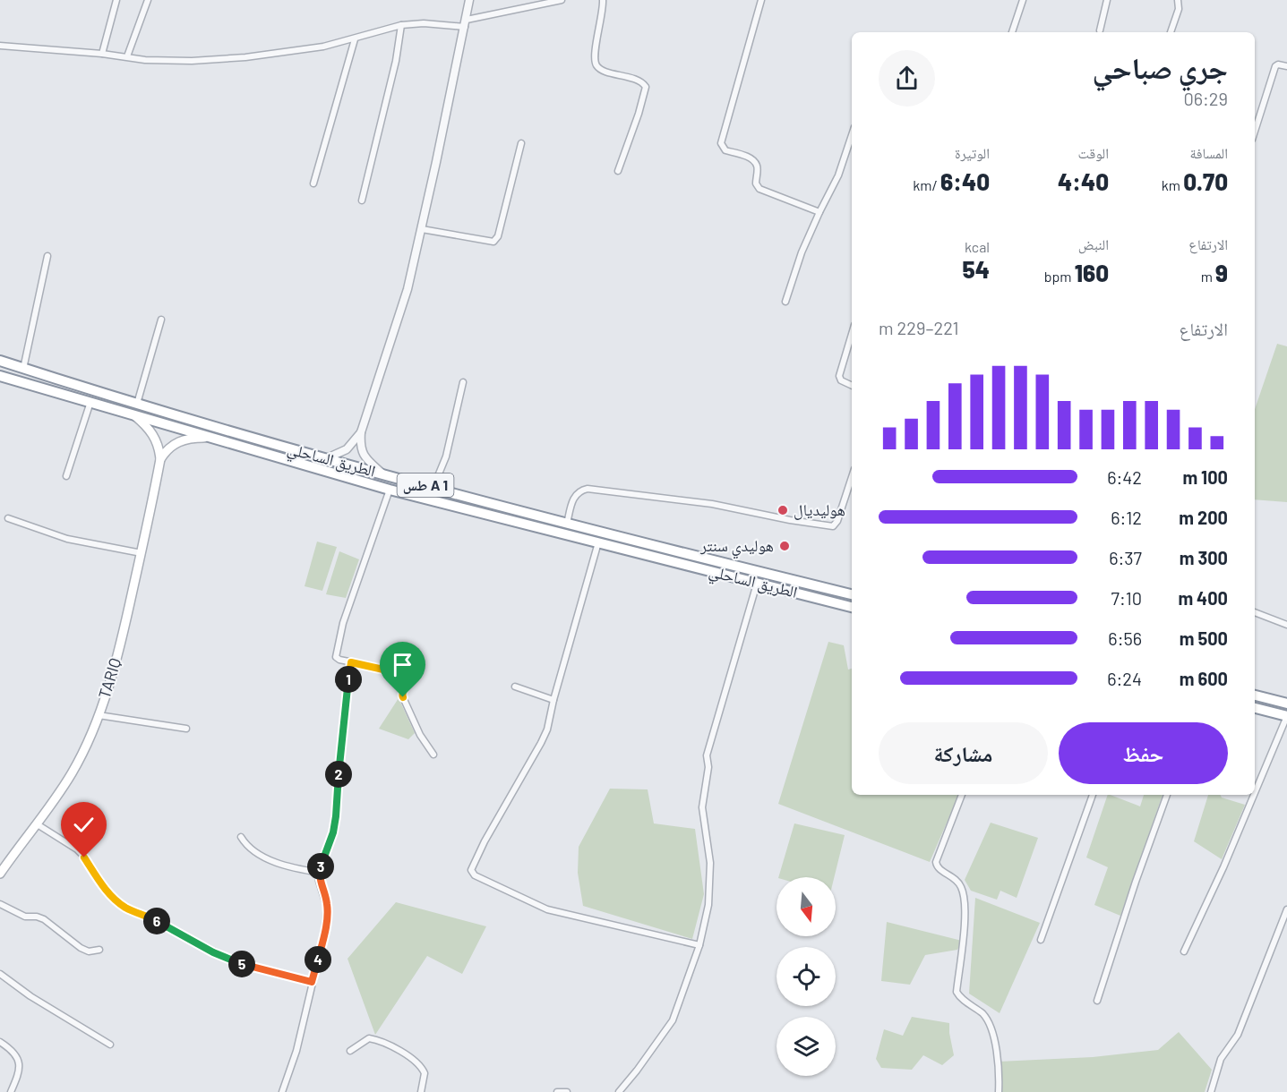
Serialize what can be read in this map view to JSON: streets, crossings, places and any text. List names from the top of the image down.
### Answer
{
  "streets": {
    "highway": ["الطريق الساحلي", "طس A 1"],
    "main road": ["TARIQ"]
  },
  "places": ["هوليديال", "هوليدي سنتر"],
  "north": "bottom",
  "page": {
    "heading": ["جري صباحي", "06:29"],
    "stats": [
      ["المسافة", "0.70 km"],
      ["الوقت", "4:40"],
      ["الوتيرة", "6:40 /km"],
      ["الارتفاع", "9 m"],
      ["النبض", "160 bpm"],
      ["kcal", "54"]
    ],
    "chart": ["الارتفاع", "221–229 m"],
    "list": [
      {
        "name": "100 m",
        "note": "6:42"
      },
      {
        "name": "200 m",
        "note": "6:12"
      },
      {
        "name": "300 m",
        "note": "6:37"
      },
      {
        "name": "400 m",
        "note": "7:10"
      },
      {
        "name": "500 m",
        "note": "6:56"
      },
      {
        "name": "600 m",
        "note": "6:24"
      }
    ],
    "pins": [
      "1",
      "2",
      "3",
      "6",
      "4",
      "5"
    ],
    "buttons": ["حفظ", "مشاركة"]
  }
}
